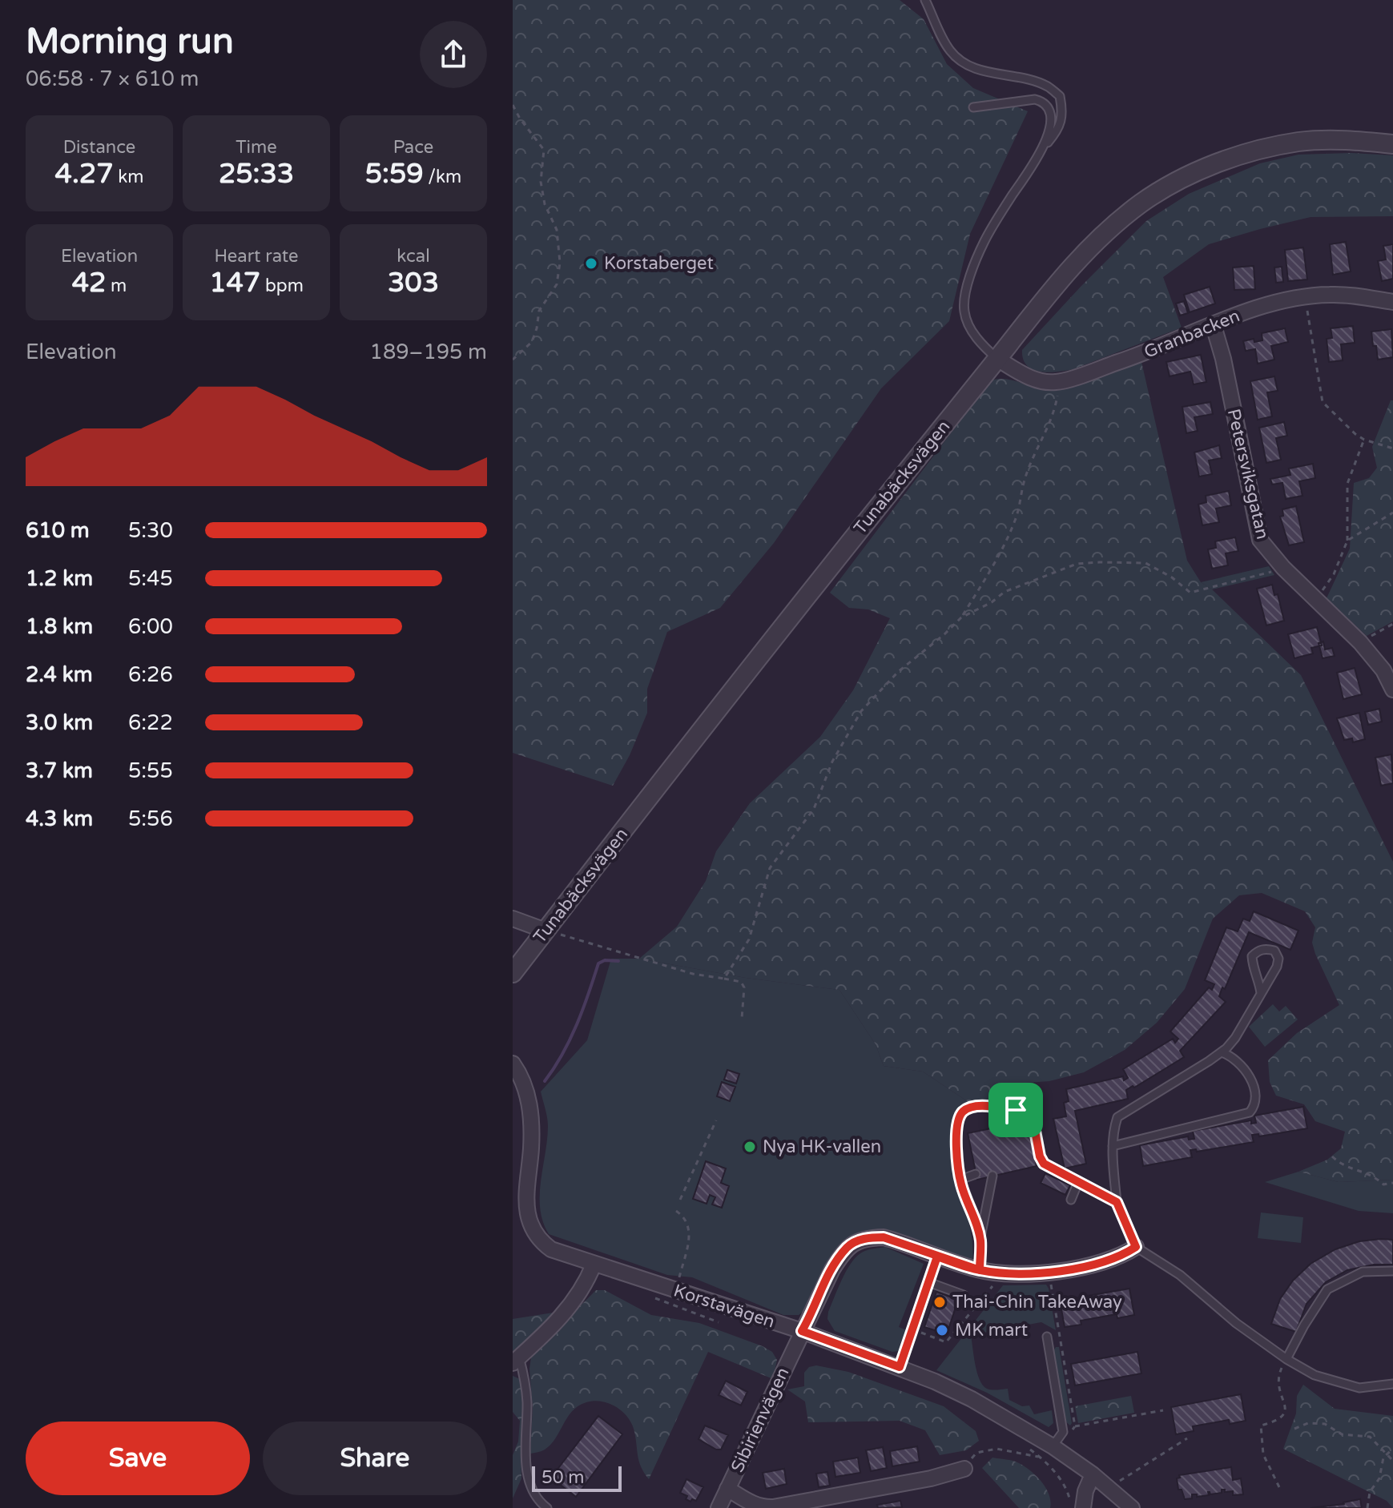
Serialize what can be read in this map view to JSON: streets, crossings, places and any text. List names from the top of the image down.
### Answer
{
  "streets": {
    "street": [
      "Granbacken",
      "Petersviksgatan",
      "Tunabäcksvägen",
      "Korstavägen",
      "Sibirienvägen"
    ]
  },
  "crossings": [
    ["Granbacken", "Petersviksgatan"],
    ["Korstavägen", "Sibirienvägen"]
  ],
  "places": [
    "Korstaberget",
    "Nya HK-vallen",
    "Thai-Chin TakeAway",
    "MK mart"
  ],
  "scale_bar": "50 m",
  "page": {
    "heading": ["Morning run", "06:58 · 7 × 610 m"],
    "stats": [
      ["Distance", "4.27 km"],
      ["Time", "25:33"],
      ["Pace", "5:59 /km"],
      ["Elevation", "42 m"],
      ["Heart rate", "147 bpm"],
      ["kcal", "303"]
    ],
    "chart": ["Elevation", "189–195 m"],
    "list": [
      {
        "name": "610 m",
        "note": "5:30"
      },
      {
        "name": "1.2 km",
        "note": "5:45"
      },
      {
        "name": "1.8 km",
        "note": "6:00"
      },
      {
        "name": "2.4 km",
        "note": "6:26"
      },
      {
        "name": "3.0 km",
        "note": "6:22"
      },
      {
        "name": "3.7 km",
        "note": "5:55"
      },
      {
        "name": "4.3 km",
        "note": "5:56"
      }
    ],
    "buttons": ["Save", "Share"],
    "scale": "50 m"
  }
}
